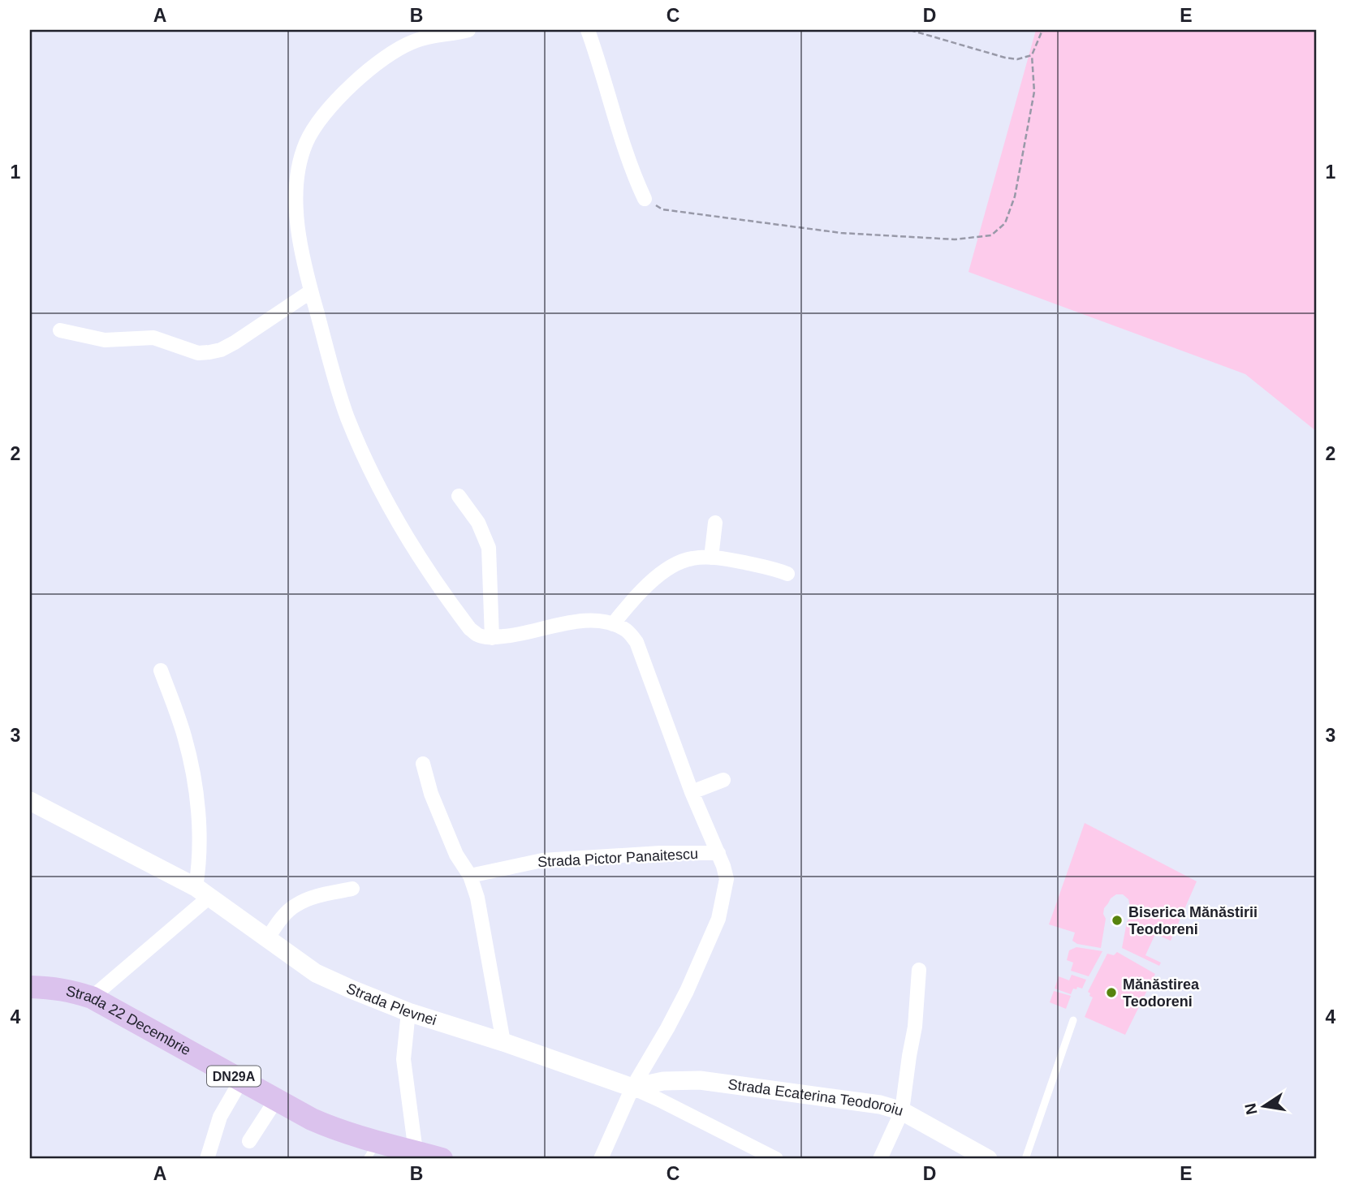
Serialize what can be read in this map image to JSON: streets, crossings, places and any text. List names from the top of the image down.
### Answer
{
  "streets": {
    "main road": ["Strada 22 Decembrie", "DN29A"],
    "street": ["Strada Pictor Panaitescu", "Strada Plevnei", "Strada Ecaterina Teodoroiu"]
  },
  "crossings": [
    ["Strada Plevnei", "Strada Ecaterina Teodoroiu"]
  ],
  "places": ["Biserica Mănăstirii Teodoreni", "Mănăstirea Teodoreni"],
  "north": "left",
  "grid": {
    "columns": [
      "A",
      "B",
      "C",
      "D",
      "E"
    ],
    "rows": [
      "1",
      "2",
      "3",
      "4"
    ]
  }
}
